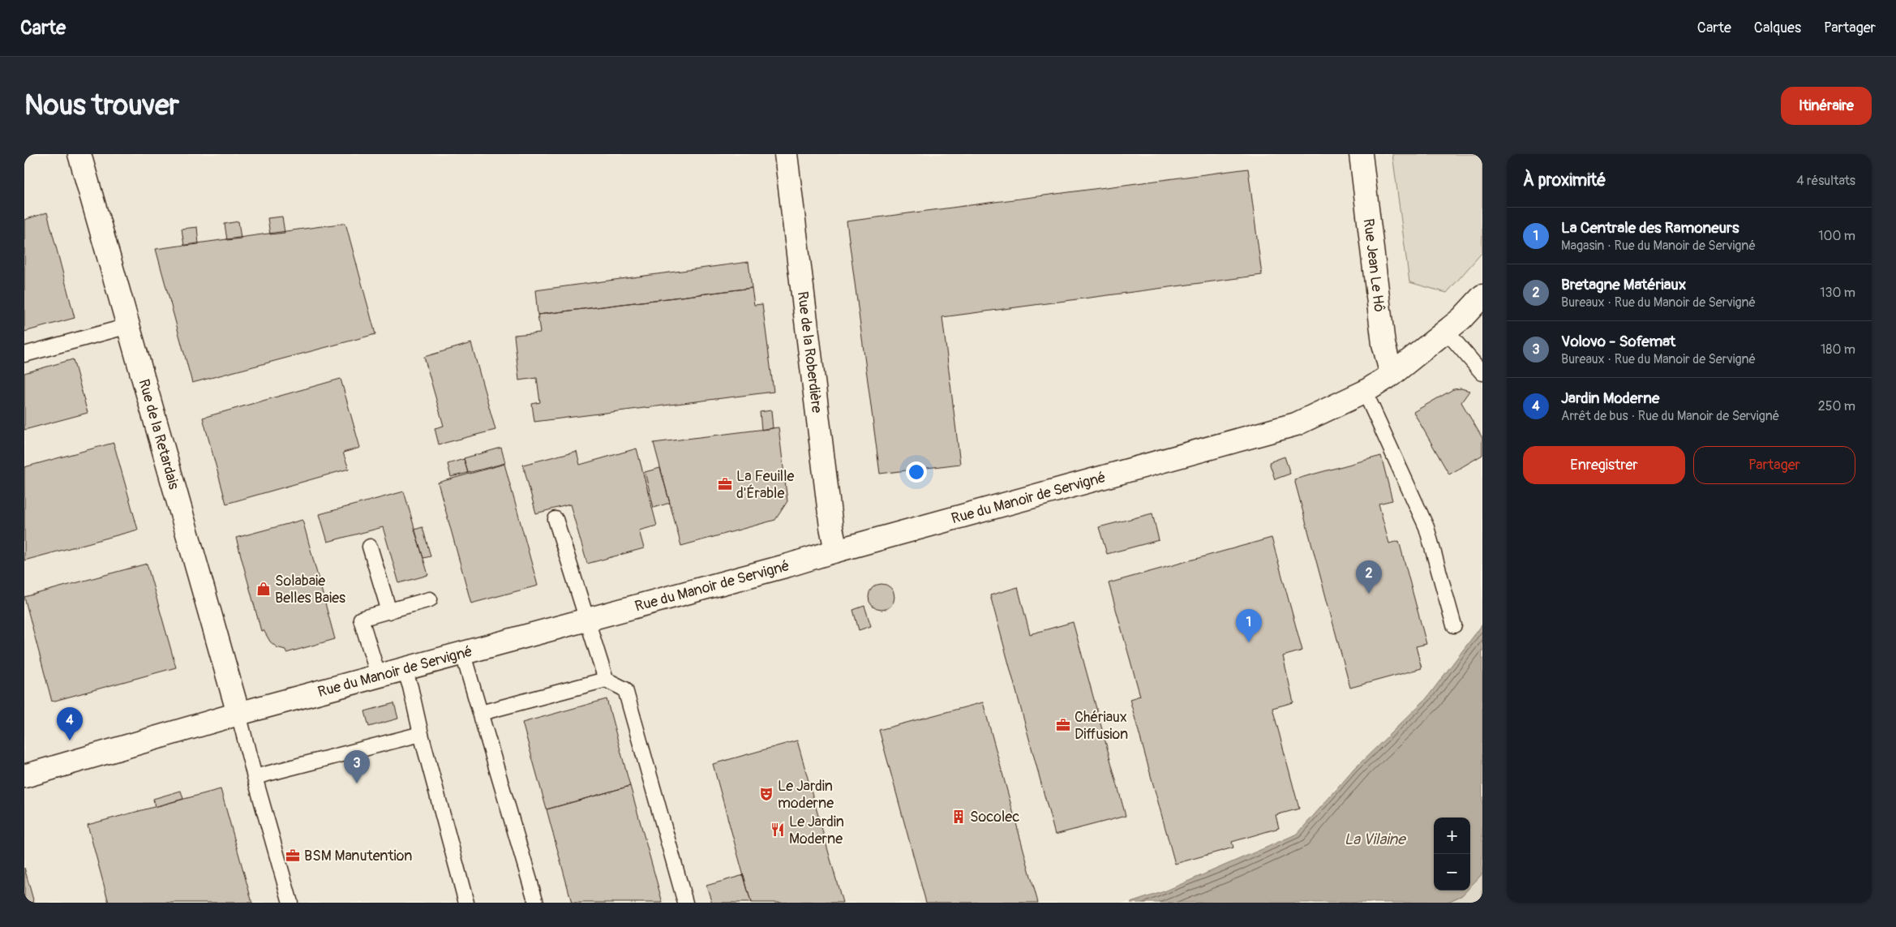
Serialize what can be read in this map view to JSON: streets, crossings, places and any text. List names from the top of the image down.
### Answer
{
  "streets": {
    "street": [
      "Rue Jean Le Hô",
      "Rue de la Roberdière",
      "Rue de la Retardais",
      "Rue du Manoir de Servigné"
    ]
  },
  "crossings": [
    ["Rue Jean Le Hô", "Rue du Manoir de Servigné"],
    ["Rue de la Roberdière", "Rue du Manoir de Servigné"],
    ["Rue de la Retardais", "Rue du Manoir de Servigné"]
  ],
  "water": ["La Vilaine"],
  "places": {
    "office": ["La Feuille d'Érable", "Chériaux Diffusion", "BSM Manutention"],
    "shop": ["Solabaie Belles Baies"],
    "theatre": ["Le Jardin moderne"],
    "building": ["Socolec"],
    "restaurant": ["Le Jardin Moderne"]
  },
  "page": {
    "header": "Carte",
    "nav": ["Carte", "Calques", "Partager"],
    "buttons": [
      "Itinéraire",
      ["Enregistrer", "Partager"]
    ],
    "title": "Nous trouver",
    "heading": ["À proximité", "4 résultats"],
    "list": [
      {
        "mark": "1",
        "name": "La Centrale des Ramoneurs",
        "note": "Magasin · Rue du Manoir de Servigné",
        "value": "100 m"
      },
      {
        "mark": "2",
        "name": "Bretagne Matériaux",
        "note": "Bureaux · Rue du Manoir de Servigné",
        "value": "130 m"
      },
      {
        "mark": "3",
        "name": "Volovo - Sofemat",
        "note": "Bureaux · Rue du Manoir de Servigné",
        "value": "180 m"
      },
      {
        "mark": "4",
        "name": "Jardin Moderne",
        "note": "Arrêt de bus · Rue du Manoir de Servigné",
        "value": "250 m"
      }
    ],
    "pins": [
      "2",
      "1",
      "4",
      "3"
    ],
    "map_buttons": ["+", "−"]
  }
}
